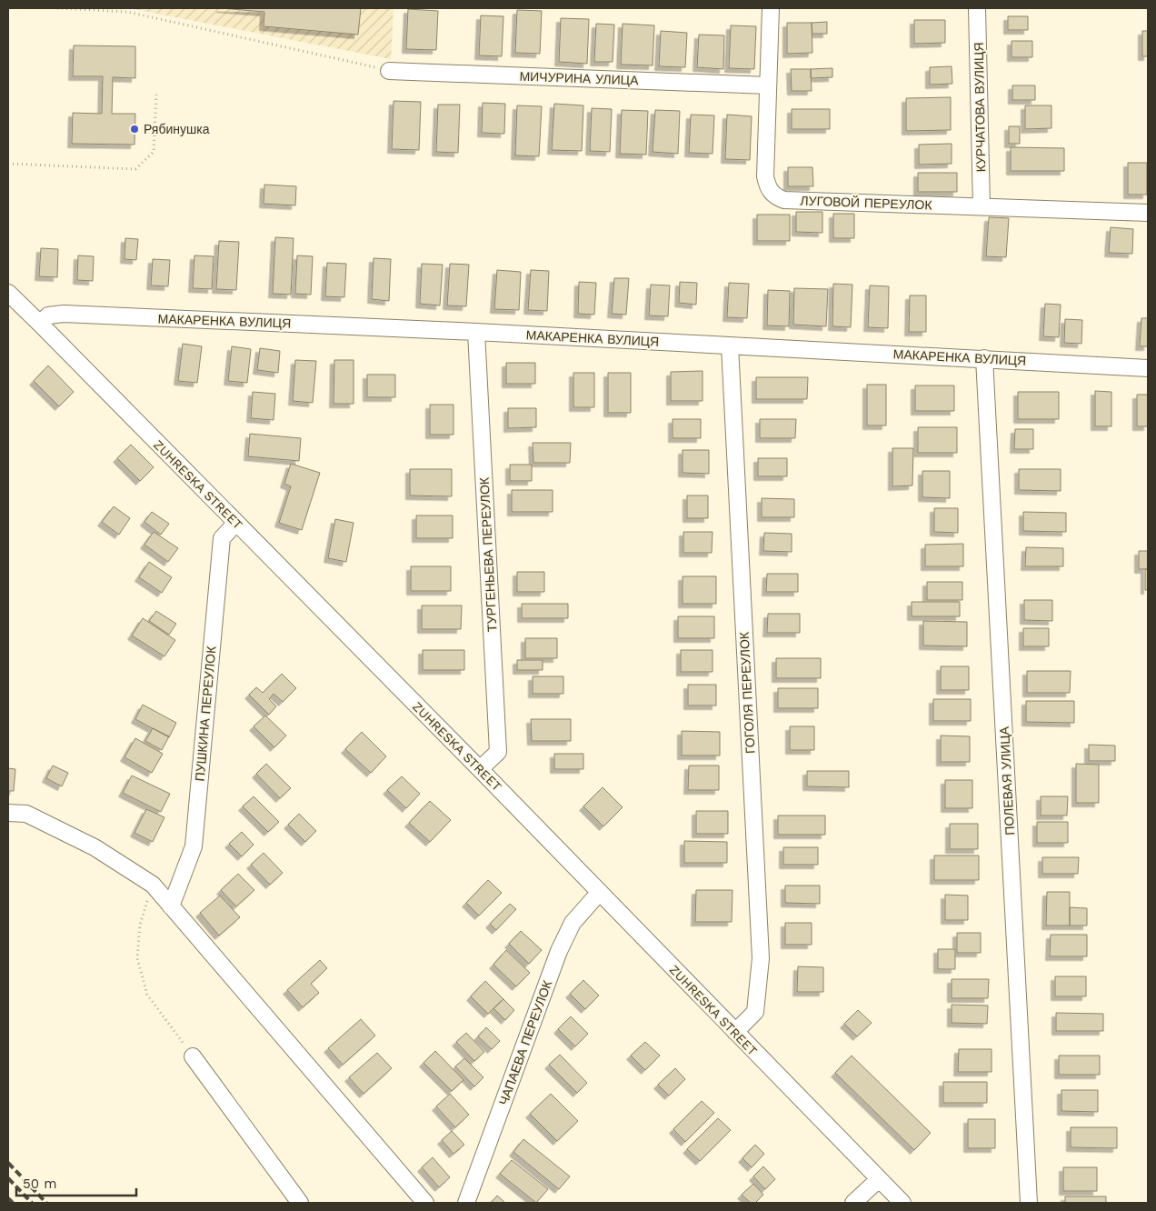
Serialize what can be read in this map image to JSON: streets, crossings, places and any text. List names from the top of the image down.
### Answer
{
  "streets": {
    "street": [
      "МИЧУРИНА УЛИЦА",
      "КУРЧАТОВА ВУЛИЦЯ",
      "ЛУГОВОЙ ПЕРЕУЛОК",
      "МАКАРЕНКА ВУЛИЦЯ",
      "ZUHRESKA STREET",
      "ТУРГЕНЬЕВА ПЕРЕУЛОК",
      "ГОГОЛЯ ПЕРЕУЛОК",
      "ПУШКИНА ПЕРЕУЛОК",
      "ПОЛЕВАЯ УЛИЦА",
      "ЧАПАЕВА ПЕРЕУЛОК"
    ]
  },
  "crossings": [
    ["МИЧУРИНА УЛИЦА", "ЛУГОВОЙ ПЕРЕУЛОК"],
    ["КУРЧАТОВА ВУЛИЦЯ", "ЛУГОВОЙ ПЕРЕУЛОК"],
    ["МАКАРЕНКА ВУЛИЦЯ", "ZUHRESKA STREET"],
    ["МАКАРЕНКА ВУЛИЦЯ", "ТУРГЕНЬЕВА ПЕРЕУЛОК"],
    ["МАКАРЕНКА ВУЛИЦЯ", "ГОГОЛЯ ПЕРЕУЛОК"],
    ["МАКАРЕНКА ВУЛИЦЯ", "ПОЛЕВАЯ УЛИЦА"],
    ["ZUHRESKA STREET", "ТУРГЕНЬЕВА ПЕРЕУЛОК"],
    ["ZUHRESKA STREET", "ГОГОЛЯ ПЕРЕУЛОК"],
    ["ZUHRESKA STREET", "ПУШКИНА ПЕРЕУЛОК"],
    ["ZUHRESKA STREET", "ЧАПАЕВА ПЕРЕУЛОК"]
  ],
  "places": ["Рябинушка"],
  "scale_bar": "50 m"
}
